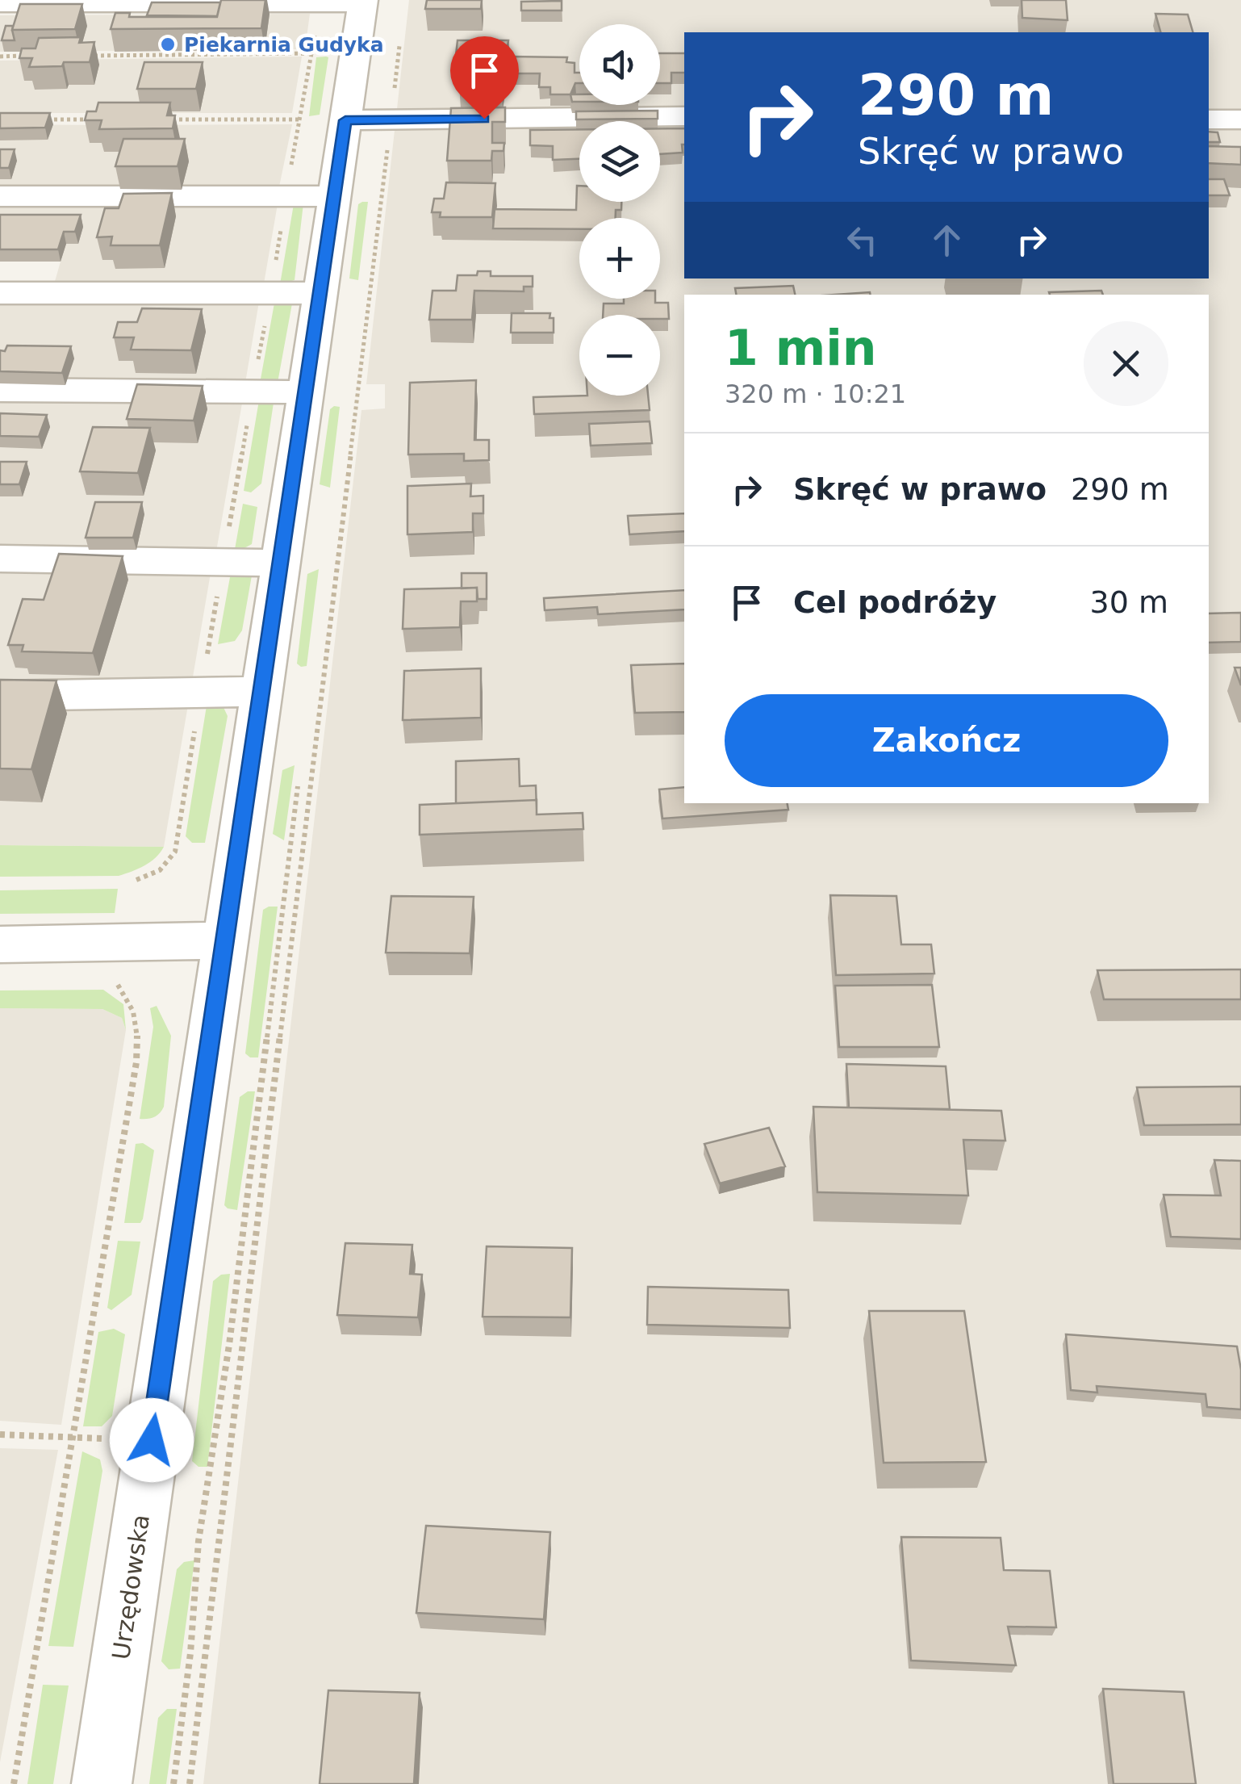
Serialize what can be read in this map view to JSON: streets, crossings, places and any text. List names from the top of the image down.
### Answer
{
  "streets": {
    "street": ["Urzędowska"]
  },
  "places": ["Piekarnia Gudyka"],
  "page": {
    "map_buttons": ["+", "−"],
    "turn": ["290 m", "Skręć w prawo"],
    "heading": ["1 min", "320 m · 10:21"],
    "list": [
      {
        "name": "Skręć w prawo",
        "value": "290 m"
      },
      {
        "name": "Cel podróży",
        "value": "30 m"
      }
    ],
    "buttons": "Zakończ"
  }
}
